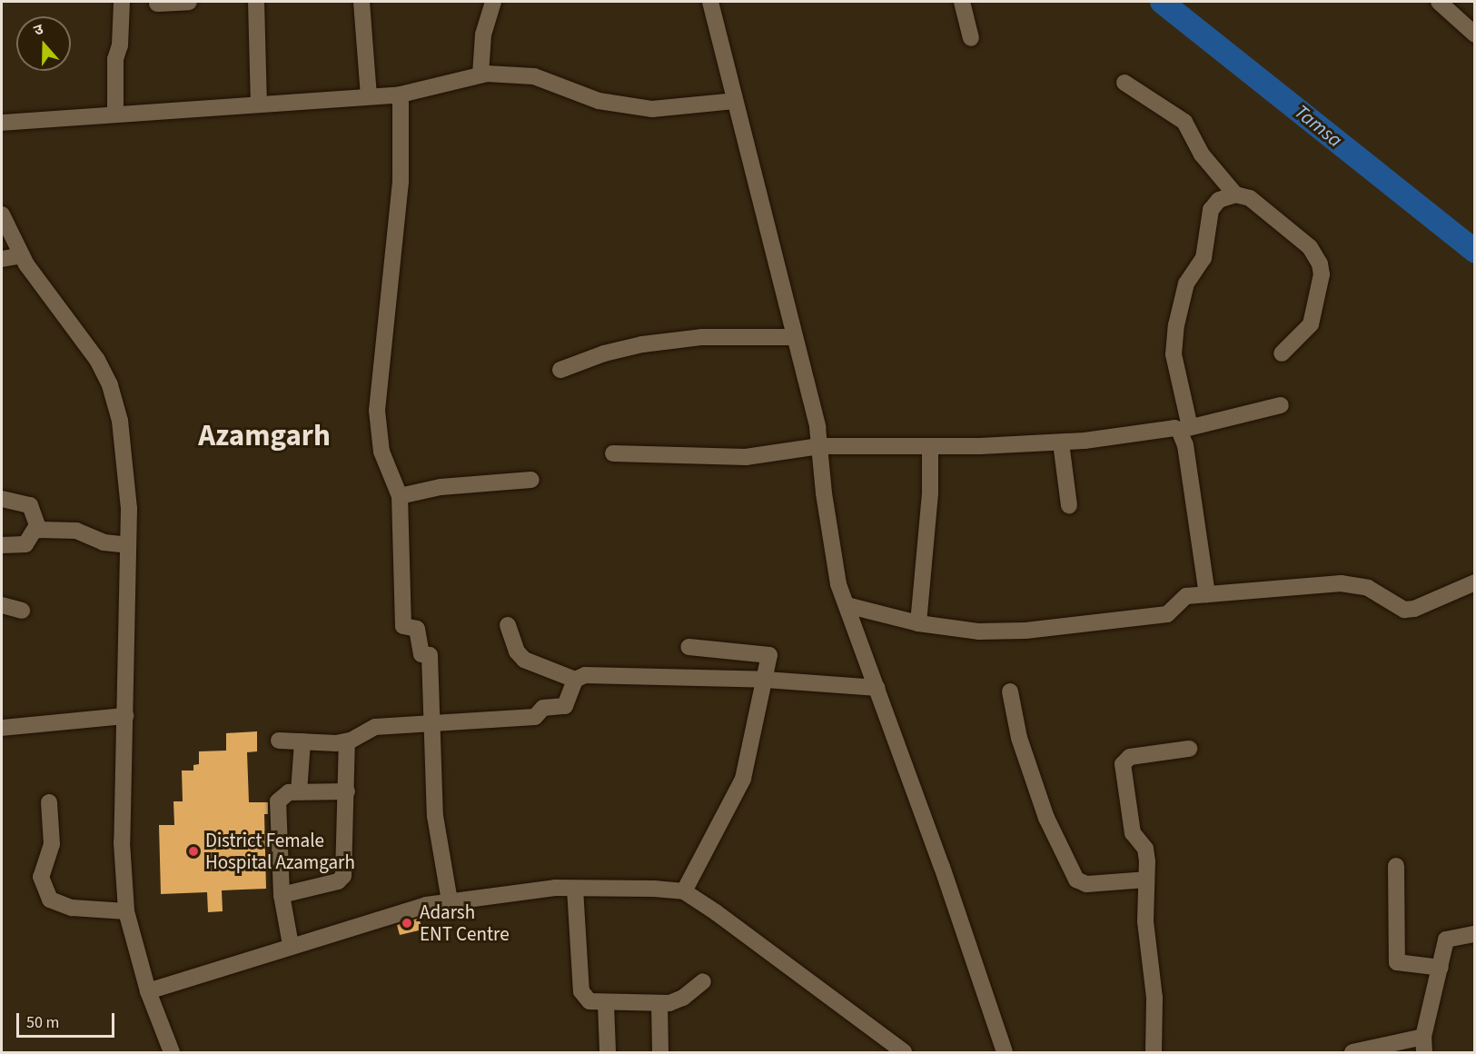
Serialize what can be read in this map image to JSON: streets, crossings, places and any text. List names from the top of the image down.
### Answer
{
  "districts": ["Azamgarh"],
  "water": ["Tamsa"],
  "places": ["District Female Hospital Azamgarh", "Adarsh ENT Centre"],
  "scale_bar": "50 m",
  "north": "top"
}
